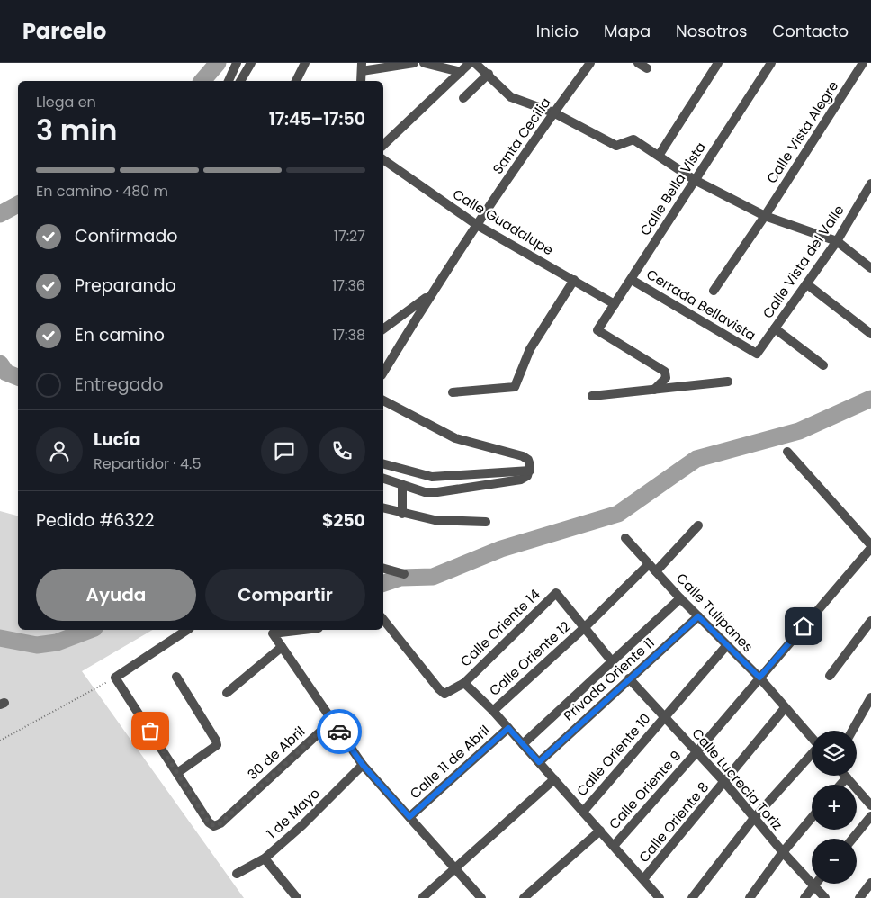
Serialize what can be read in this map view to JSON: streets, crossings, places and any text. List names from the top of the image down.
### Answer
{
  "streets": {
    "street": [
      "Calle Vista Alegre",
      "Santa Cecilia",
      "Calle Bella Vista",
      "Calle Guadalupe",
      "Calle Vista del Valle",
      "Cerrada Bellavista",
      "Calle Tulipanes",
      "Calle Oriente 14",
      "Calle Oriente 12",
      "Privada Oriente 11",
      "30 de Abril",
      "Calle Oriente 10",
      "Calle 11 de Abril",
      "Calle Lucrecia Toriz",
      "Calle Oriente 9",
      "1 de Mayo",
      "Calle Oriente 8"
    ]
  },
  "crossings": [
    ["Santa Cecilia", "Calle Guadalupe"],
    ["Calle Bella Vista", "Calle Guadalupe"],
    ["Calle Bella Vista", "Cerrada Bellavista"],
    ["Calle Vista del Valle", "Cerrada Bellavista"],
    ["Calle Tulipanes", "Calle Oriente 12"],
    ["Calle Tulipanes", "Privada Oriente 11"],
    ["Calle Tulipanes", "Calle Oriente 10"],
    ["Calle Tulipanes", "Calle Oriente 9"],
    ["Calle Tulipanes", "Calle Oriente 8"],
    ["Calle Oriente 14", "Calle Oriente 12"],
    ["Privada Oriente 11", "Calle Lucrecia Toriz"],
    ["Calle Oriente 10", "Calle Lucrecia Toriz"],
    ["Calle Lucrecia Toriz", "Calle Oriente 9"],
    ["Calle Lucrecia Toriz", "Calle Oriente 8"]
  ],
  "page": {
    "header": "Parcelo",
    "nav": [
      "Inicio",
      "Mapa",
      "Nosotros",
      "Contacto"
    ],
    "heading": ["3 min", "Llega en", "17:45–17:50"],
    "panel": [
      "Lucía",
      "Repartidor · 4.5",
      "Pedido #6322",
      "$250"
    ],
    "bar": "En camino · 480 m",
    "list": [
      ["Confirmado", "17:27"],
      ["Preparando", "17:36"],
      ["En camino", "17:38"],
      "Entregado"
    ],
    "buttons": ["Ayuda", "Compartir"],
    "map_buttons": ["+", "−"]
  }
}
